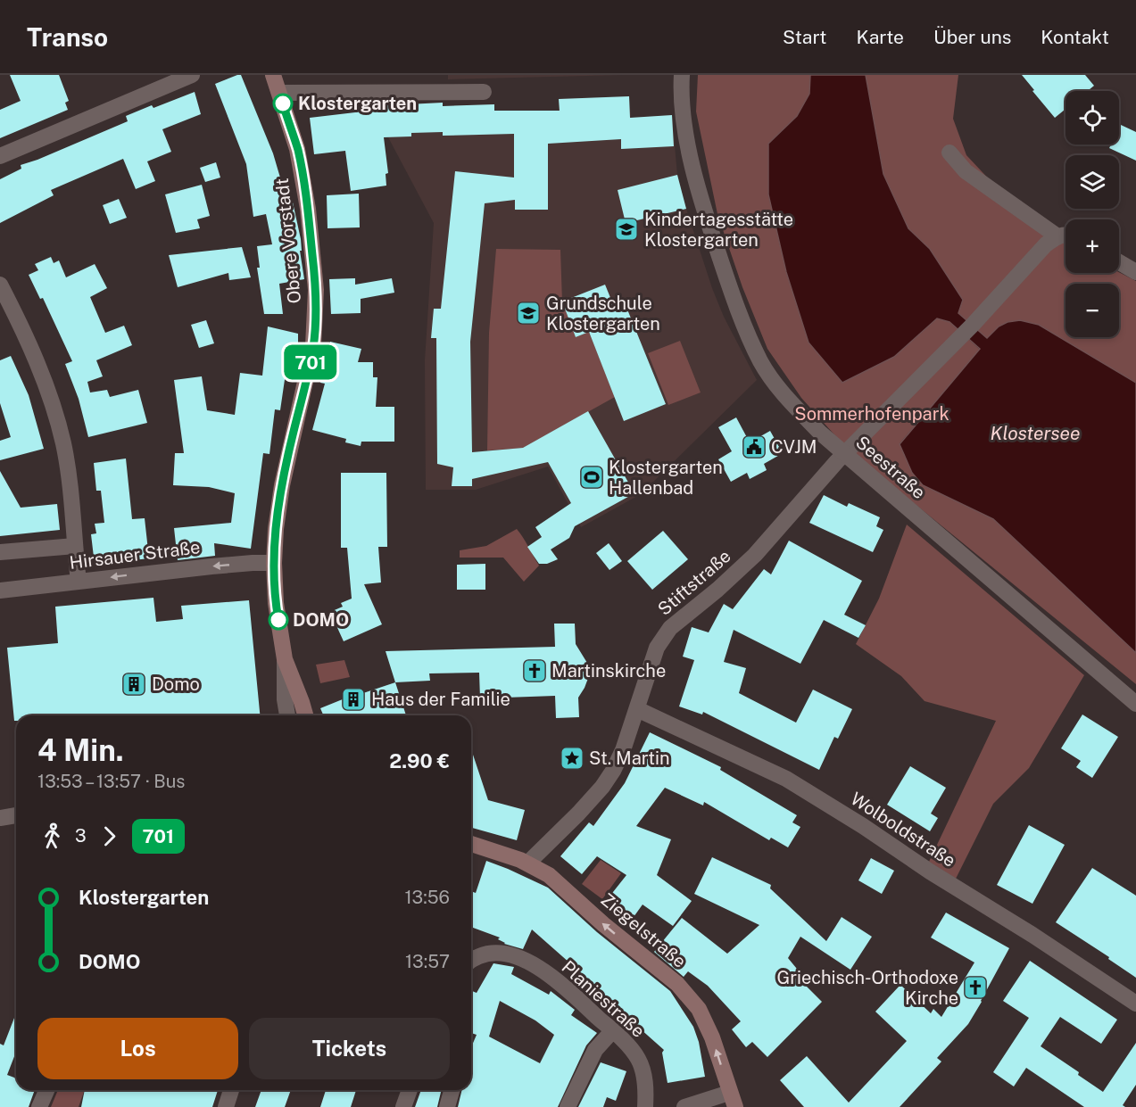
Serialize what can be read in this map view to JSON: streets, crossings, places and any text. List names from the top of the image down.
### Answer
{
  "streets": {
    "main road": ["Obere Vorstadt", "Ziegelstraße"],
    "street": [
      "Seestraße",
      "Hirsauer Straße",
      "Stiftstraße",
      "Wolboldstraße",
      "Planiestraße"
    ]
  },
  "crossings": [
    ["Obere Vorstadt", "Hirsauer Straße"],
    ["Seestraße", "Stiftstraße"],
    ["Stiftstraße", "Wolboldstraße"],
    ["Stiftstraße", "Ziegelstraße"]
  ],
  "one_way": ["Hirsauer Straße", "Ziegelstraße"],
  "water": ["Klostersee"],
  "parks": ["Sommerhofenpark"],
  "places": {
    "other": ["Klostergarten", "DOMO"],
    "school or university": ["Kindertagesstätte Klostergarten", "Grundschule Klostergarten"],
    "public building": ["CVJM"],
    "sports": ["Klostergarten Hallenbad"],
    "church": ["Martinskirche", "Griechisch-Orthodoxe Kirche"],
    "building": ["Domo", "Haus der Familie"],
    "place": ["St. Martin"]
  },
  "lines": ["bus line 701"],
  "page": {
    "header": "Transo",
    "nav": [
      "Start",
      "Karte",
      "Über uns",
      "Kontakt"
    ],
    "on_map": "701",
    "map_buttons": ["+", "−"],
    "heading": ["4 Min.", "13:53 – 13:57 · Bus", "2.90 €"],
    "legs": ["3", "701"],
    "list": [
      {
        "name": "Klostergarten",
        "value": "13:56"
      },
      {
        "name": "DOMO",
        "value": "13:57"
      }
    ],
    "buttons": ["Los", "Tickets"]
  }
}
